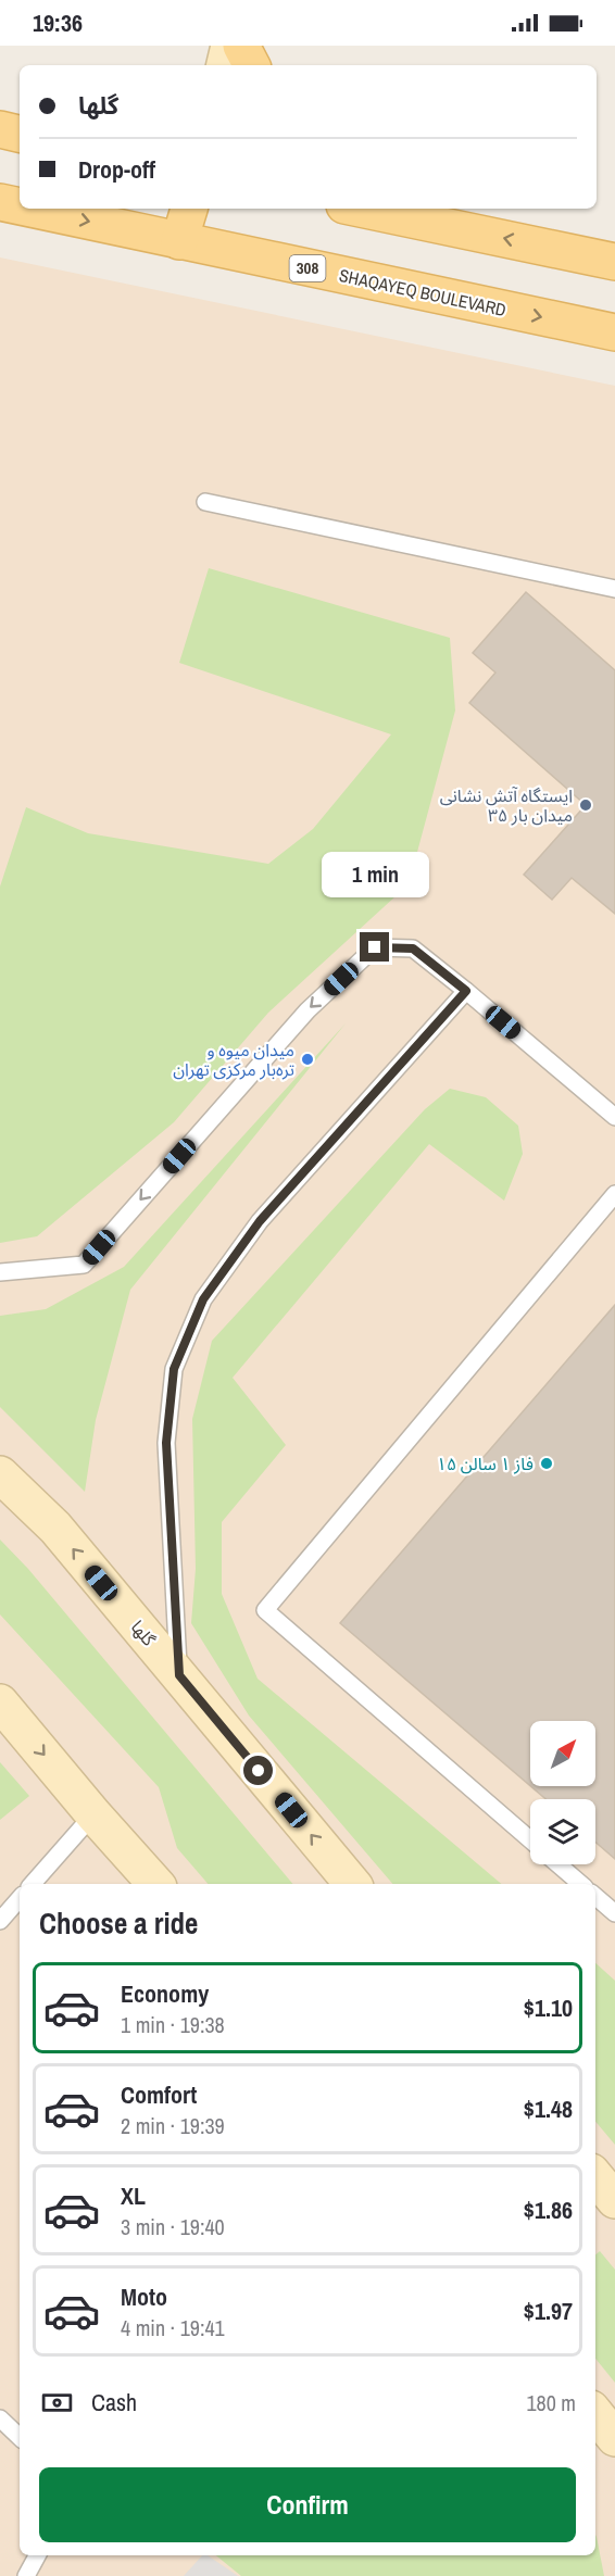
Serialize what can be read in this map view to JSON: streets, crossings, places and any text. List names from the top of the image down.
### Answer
{
  "streets": {
    "main road": ["308", "SHAQAYEQ BOULEVARD"],
    "street": ["گلها"]
  },
  "places": ["ایستگاه آتش نشانی ۳۵ میدان بار", "میدان میوه و تره‌بار مرکزی تهران", "فاز ۱ سالن ۱۵"],
  "north": "top right",
  "page": {
    "status": "19:36",
    "banner": ["گلها", "Drop-off"],
    "bubble": "1 min",
    "heading": "Choose a ride",
    "list": [
      {
        "name": "Economy",
        "note": "1 min · 19:38",
        "value": "$1.10"
      },
      {
        "name": "Comfort",
        "note": "2 min · 19:39",
        "value": "$1.48"
      },
      {
        "name": "XL",
        "note": "3 min · 19:40",
        "value": "$1.86"
      },
      {
        "name": "Moto",
        "note": "4 min · 19:41",
        "value": "$1.97"
      }
    ],
    "pay": ["Cash", "180 m"],
    "buttons": "Confirm"
  }
}
